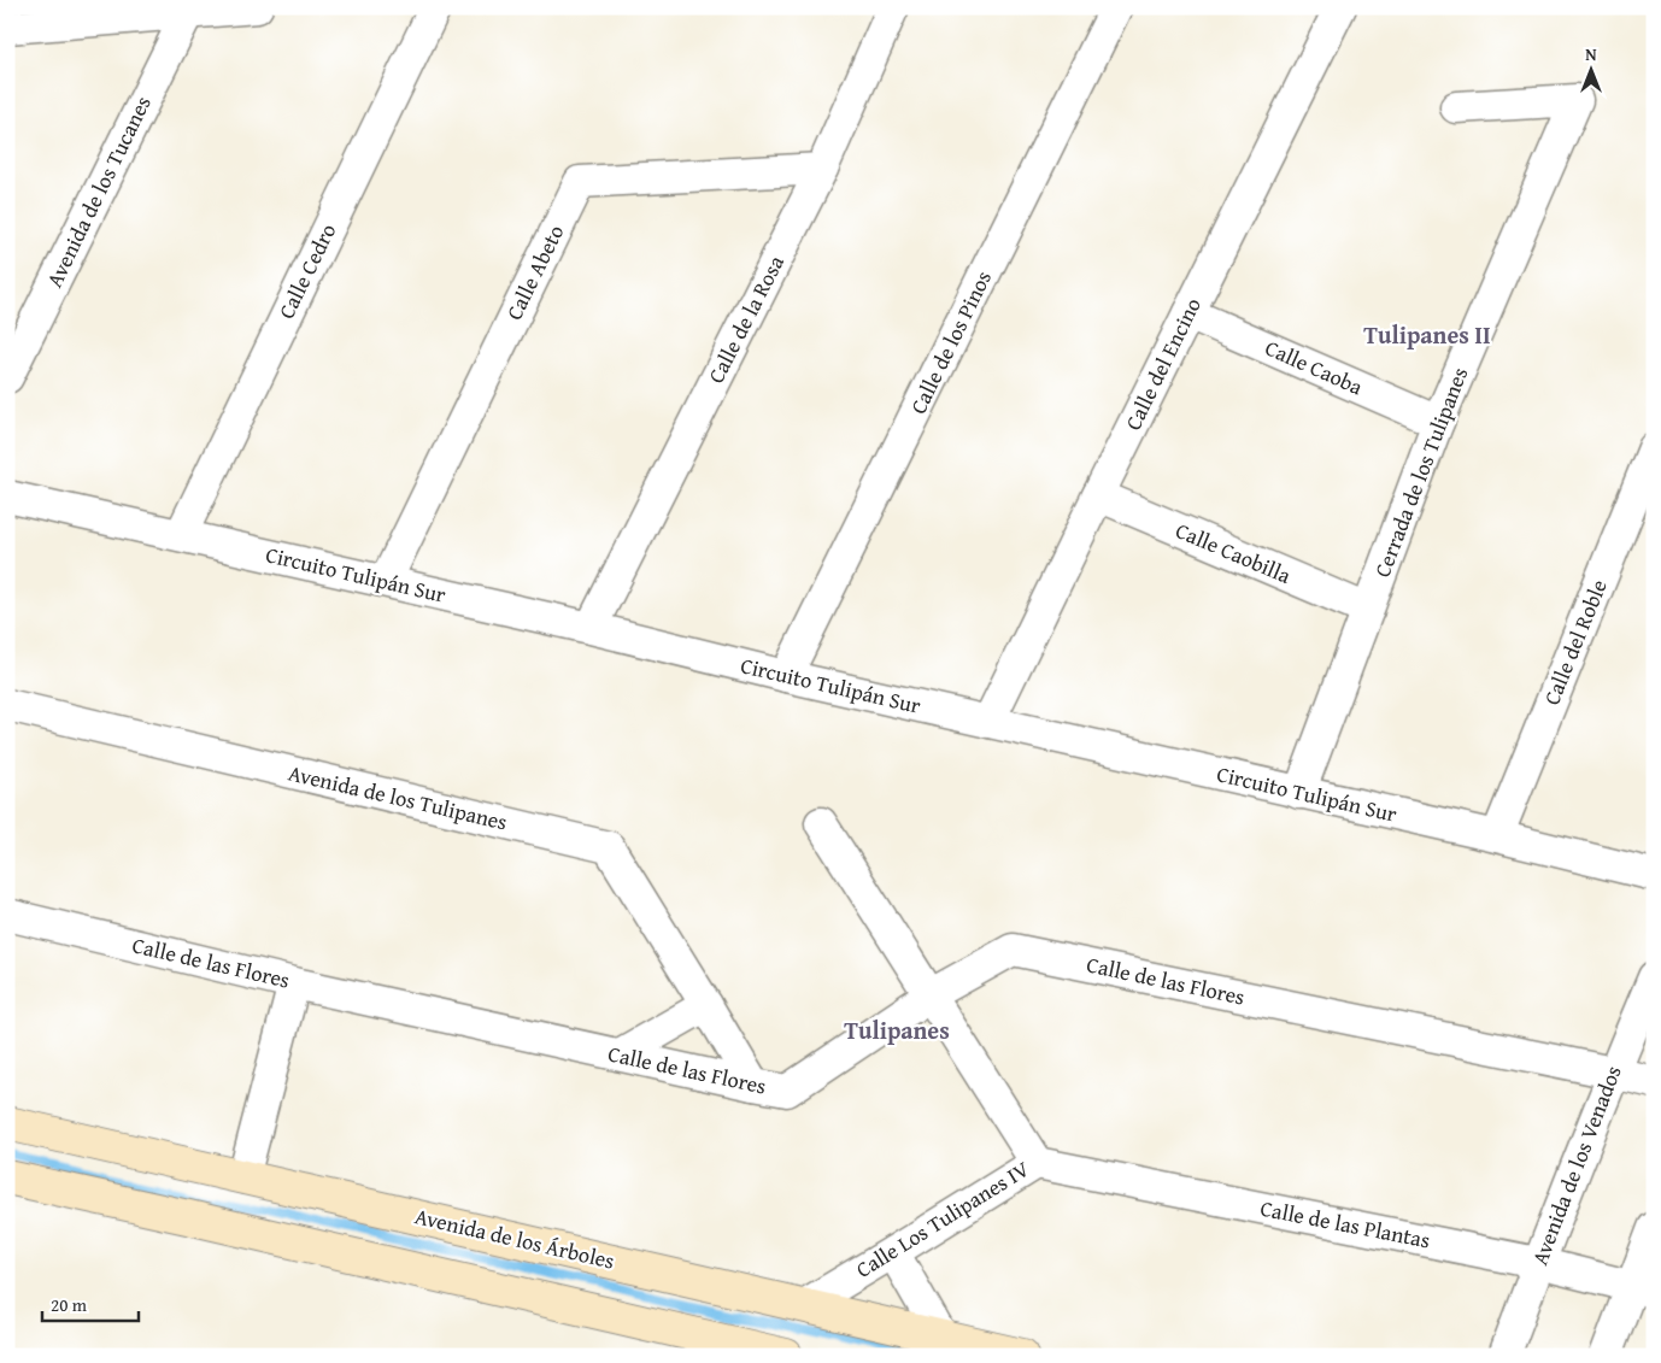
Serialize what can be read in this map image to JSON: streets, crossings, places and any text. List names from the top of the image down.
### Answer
{
  "streets": {
    "main road": ["Avenida de los Árboles"],
    "street": [
      "Avenida de los Tucanes",
      "Calle Cedro",
      "Calle Abeto",
      "Calle de la Rosa",
      "Calle de los Pinos",
      "Calle del Encino",
      "Calle Caoba",
      "Cerrada de los Tulipanes",
      "Calle Caobilla",
      "Circuito Tulipán Sur",
      "Calle del Roble",
      "Avenida de los Tulipanes",
      "Calle de las Flores",
      "Avenida de los Venados",
      "Calle Los Tulipanes IV",
      "Calle de las Plantas"
    ]
  },
  "crossings": [
    ["Calle Cedro", "Circuito Tulipán Sur"],
    ["Calle Abeto", "Calle de la Rosa"],
    ["Calle Abeto", "Circuito Tulipán Sur"],
    ["Calle de la Rosa", "Circuito Tulipán Sur"],
    ["Calle de los Pinos", "Circuito Tulipán Sur"],
    ["Calle del Encino", "Calle Caoba"],
    ["Calle del Encino", "Calle Caobilla"],
    ["Calle del Encino", "Circuito Tulipán Sur"],
    ["Calle Caoba", "Cerrada de los Tulipanes"],
    ["Cerrada de los Tulipanes", "Calle Caobilla"],
    ["Cerrada de los Tulipanes", "Circuito Tulipán Sur"],
    ["Circuito Tulipán Sur", "Calle del Roble"],
    ["Avenida de los Tulipanes", "Calle de las Flores"],
    ["Calle de las Flores", "Avenida de los Venados"],
    ["Calle de las Flores", "Calle Los Tulipanes IV"],
    ["Avenida de los Venados", "Calle de las Plantas"],
    ["Calle Los Tulipanes IV", "Calle de las Plantas"],
    ["Calle Los Tulipanes IV", "Avenida de los Árboles"]
  ],
  "districts": ["Tulipanes II", "Tulipanes"],
  "scale_bar": "20 m",
  "north": "top"
}
